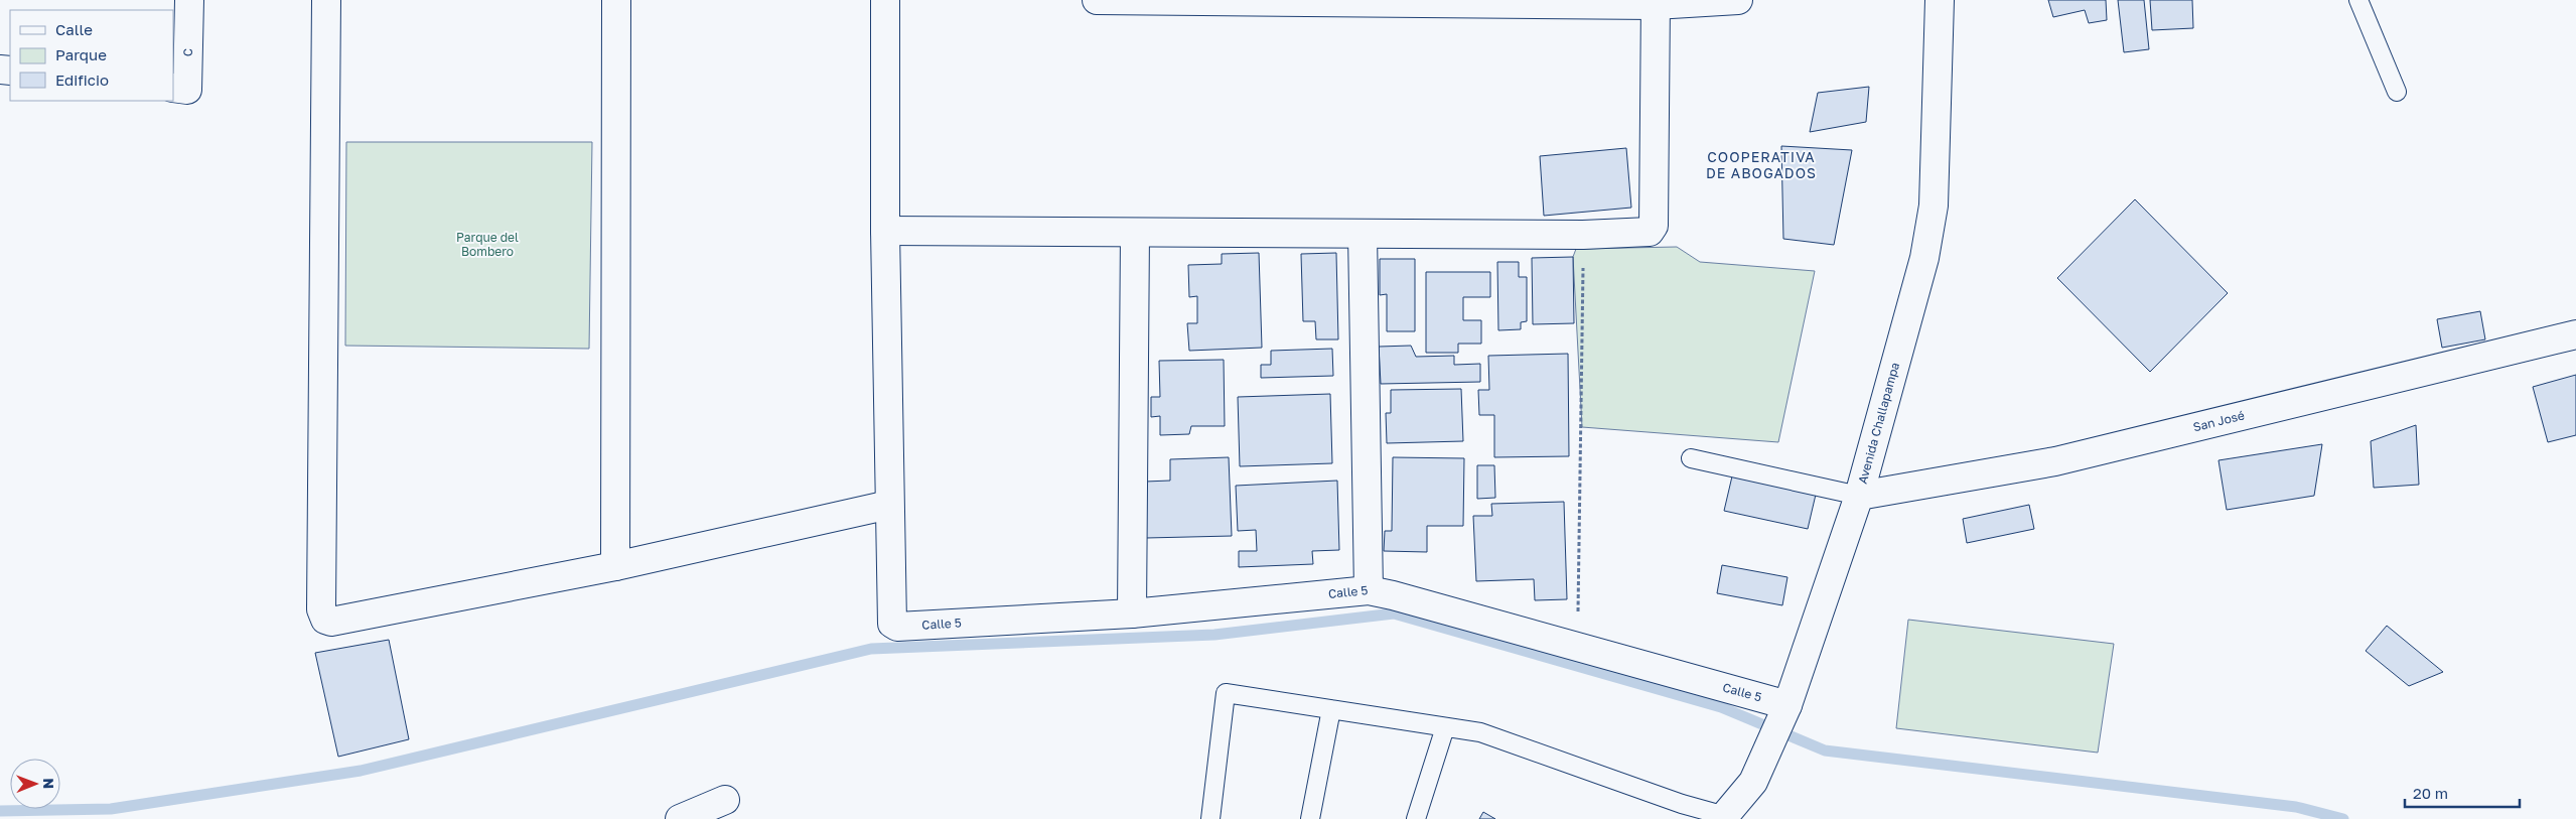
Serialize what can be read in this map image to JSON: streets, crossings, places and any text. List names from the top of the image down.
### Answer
{
  "streets": {
    "street": [
      "C",
      "Avenida Challapampa",
      "San José",
      "Calle 5"
    ]
  },
  "crossings": [
    ["Avenida Challapampa", "San José"],
    ["Avenida Challapampa", "Calle 5"]
  ],
  "districts": ["COOPERATIVA DE ABOGADOS"],
  "parks": ["Parque del Bombero"],
  "legend": ["Calle", "Parque", "Edificio"],
  "scale_bar": "20 m",
  "north": "right"
}
